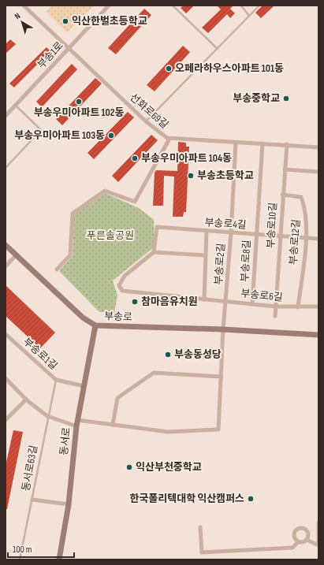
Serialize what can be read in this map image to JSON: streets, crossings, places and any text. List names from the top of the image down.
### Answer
{
  "streets": {
    "street": [
      "부송1로",
      "선화로69길",
      "부송로4길",
      "부송로10길",
      "부송로12길",
      "부송로8길",
      "부송로2길",
      "부송로6길",
      "부송로",
      "부송로1길",
      "동서로"
    ],
    "lane": ["동서로63길"]
  },
  "crossings": [
    ["부송1로", "선화로69길"],
    ["선화로69길", "부송로10길"],
    ["선화로69길", "부송로8길"],
    ["선화로69길", "부송로2길"],
    ["부송로4길", "부송로10길"],
    ["부송로4길", "부송로12길"],
    ["부송로4길", "부송로8길"],
    ["부송로4길", "부송로2길"],
    ["부송로4길", "부송로6길"],
    ["부송로10길", "부송로12길"],
    ["부송로10길", "부송로6길"],
    ["부송로12길", "부송로6길"],
    ["부송로8길", "부송로6길"],
    ["부송로2길", "부송로6길"],
    ["부송로2길", "부송로"],
    ["부송로", "동서로"],
    ["부송로1길", "동서로"],
    ["부송로1길", "동서로63길"]
  ],
  "parks": ["푸른솔공원"],
  "places": [
    "익산한벌초등학교",
    "오페라하우스아파트 101동",
    "부송중학교",
    "부송우미아파트 102동",
    "부송우미아파트 103동",
    "부송우미아파트 104동",
    "부송초등학교",
    "참마음유치원",
    "부송동성당",
    "익산부천중학교",
    "한국폴리텍대학 익산캠퍼스"
  ],
  "scale_bar": "100 m",
  "north": "top left"
}
